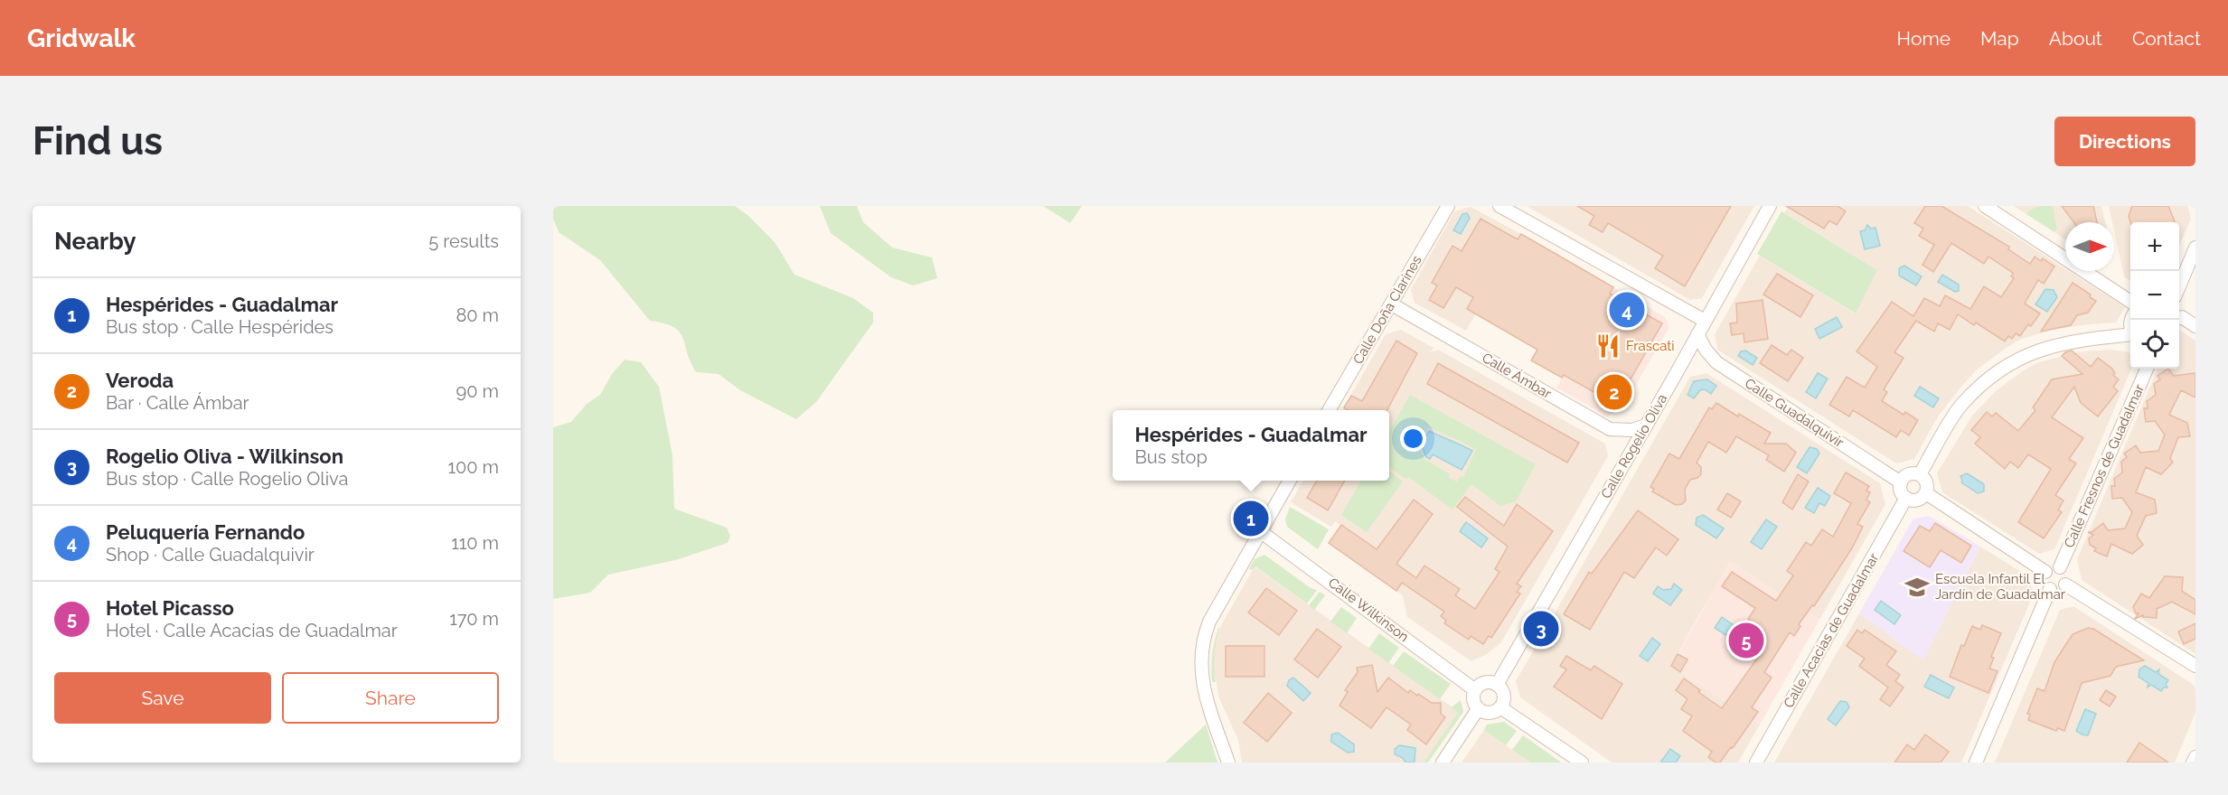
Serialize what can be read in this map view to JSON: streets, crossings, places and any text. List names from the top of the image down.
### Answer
{
  "streets": {
    "street": [
      "Calle Doña Clarines",
      "Calle Ámbar",
      "Calle Guadalquivir",
      "Calle Rogelio Oliva",
      "Calle Fresnos de Guadalmar",
      "Calle Wilkinson",
      "Calle Acacias de Guadalmar"
    ]
  },
  "crossings": [
    ["Calle Doña Clarines", "Calle Ámbar"],
    ["Calle Ámbar", "Calle Rogelio Oliva"],
    ["Calle Guadalquivir", "Calle Rogelio Oliva"],
    ["Calle Guadalquivir", "Calle Acacias de Guadalmar"],
    ["Calle Rogelio Oliva", "Calle Wilkinson"]
  ],
  "places": {
    "restaurant": ["Frascati"],
    "school or university": ["Escuela Infantil El Jardín de Guadalmar"]
  },
  "north": "right",
  "page": {
    "header": "Gridwalk",
    "nav": [
      "Home",
      "Map",
      "About",
      "Contact"
    ],
    "buttons": [
      "Directions",
      ["Save", "Share"]
    ],
    "title": "Find us",
    "heading": ["Nearby", "5 results"],
    "map_buttons": ["+", "−"],
    "list": [
      {
        "mark": "1",
        "name": "Hespérides - Guadalmar",
        "note": "Bus stop · Calle Hespérides",
        "value": "80 m"
      },
      {
        "mark": "2",
        "name": "Veroda",
        "note": "Bar · Calle Ámbar",
        "value": "90 m"
      },
      {
        "mark": "3",
        "name": "Rogelio Oliva - Wilkinson",
        "note": "Bus stop · Calle Rogelio Oliva",
        "value": "100 m"
      },
      {
        "mark": "4",
        "name": "Peluquería Fernando",
        "note": "Shop · Calle Guadalquivir",
        "value": "110 m"
      },
      {
        "mark": "5",
        "name": "Hotel Picasso",
        "note": "Hotel · Calle Acacias de Guadalmar",
        "value": "170 m"
      }
    ],
    "pins": [
      "4",
      "2",
      "1",
      "3",
      "5"
    ],
    "popup": ["Hespérides - Guadalmar", "Bus stop"]
  }
}
